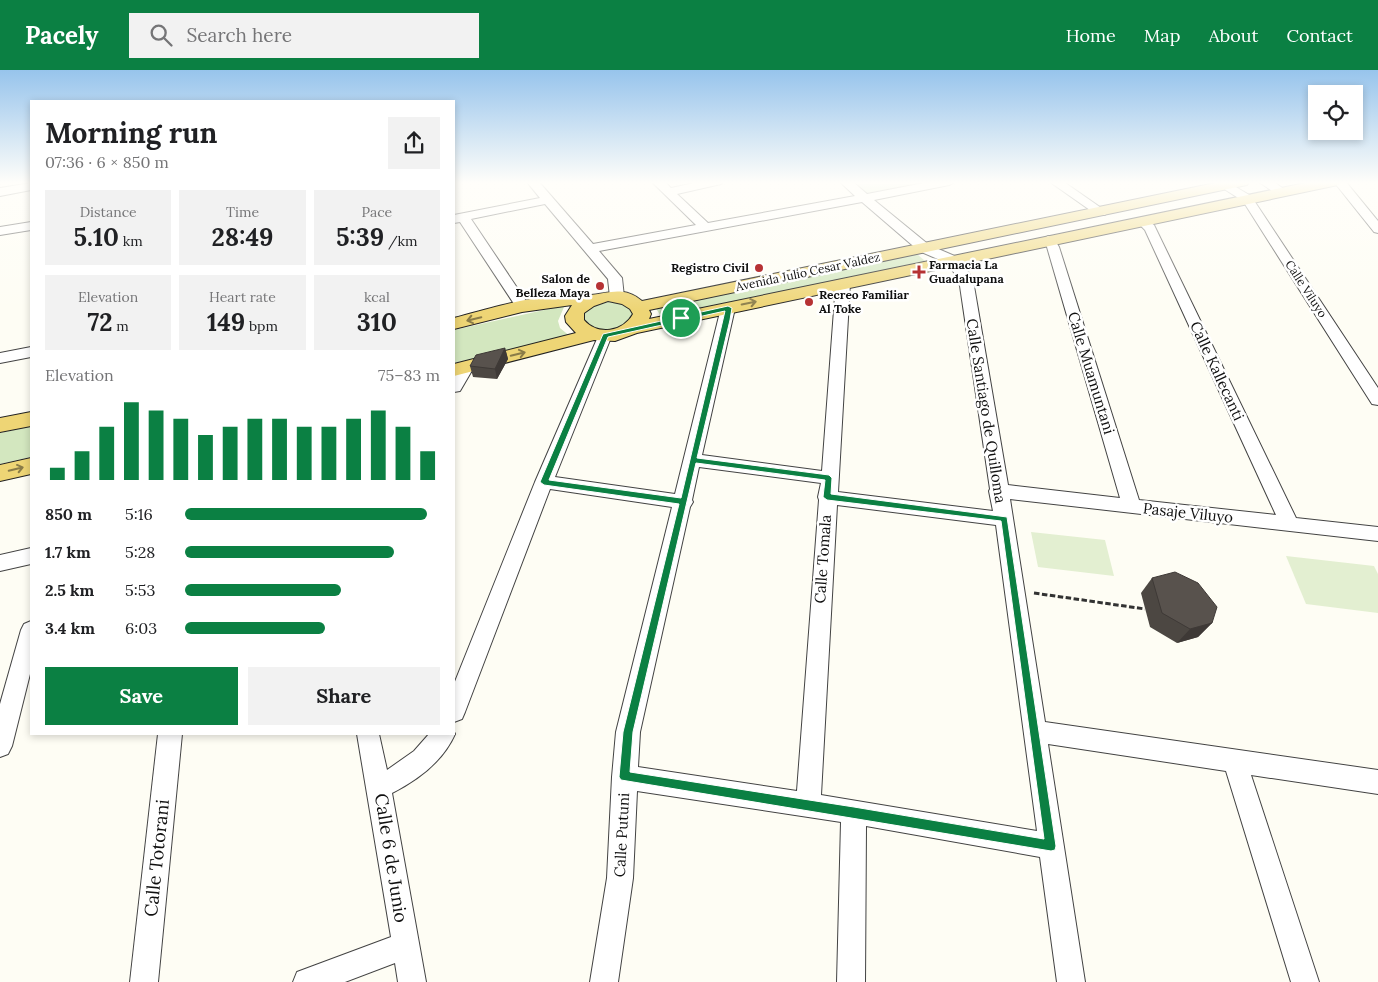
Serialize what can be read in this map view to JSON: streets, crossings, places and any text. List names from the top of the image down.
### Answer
{
  "streets": {
    "main road": ["Avenida Julio Cesar Valdez"],
    "street": [
      "Calle Viluyo",
      "Calle Kallecanti",
      "Calle Muamuntani",
      "Calle Santiago de Quilloma",
      "Pasaje Viluyo",
      "Calle Tomala",
      "Calle Putuni",
      "Calle Totorani",
      "Calle 6 de Junio"
    ]
  },
  "crossings": [
    ["Avenida Julio Cesar Valdez", "Calle Muamuntani"],
    ["Avenida Julio Cesar Valdez", "Calle Santiago de Quilloma"],
    ["Avenida Julio Cesar Valdez", "Calle Tomala"],
    ["Avenida Julio Cesar Valdez", "Calle Putuni"],
    ["Calle Kallecanti", "Pasaje Viluyo"],
    ["Calle Muamuntani", "Pasaje Viluyo"],
    ["Calle Santiago de Quilloma", "Pasaje Viluyo"]
  ],
  "places": {
    "other": ["Registro Civil", "Salon de Belleza Maya", "Recreo Familiar Al Toke"],
    "health": ["Farmacia La Guadalupana"]
  },
  "page": {
    "header": "Pacely",
    "search": "Search here",
    "nav": [
      "Home",
      "Map",
      "About",
      "Contact"
    ],
    "heading": ["Morning run", "07:36 · 6 × 850 m"],
    "stats": [
      ["Distance", "5.10 km"],
      ["Time", "28:49"],
      ["Pace", "5:39 /km"],
      ["Elevation", "72 m"],
      ["Heart rate", "149 bpm"],
      ["kcal", "310"]
    ],
    "chart": ["Elevation", "75–83 m"],
    "list": [
      {
        "name": "850 m",
        "note": "5:16"
      },
      {
        "name": "1.7 km",
        "note": "5:28"
      },
      {
        "name": "2.5 km",
        "note": "5:53"
      },
      {
        "name": "3.4 km",
        "note": "6:03"
      }
    ],
    "buttons": ["Save", "Share"]
  }
}
